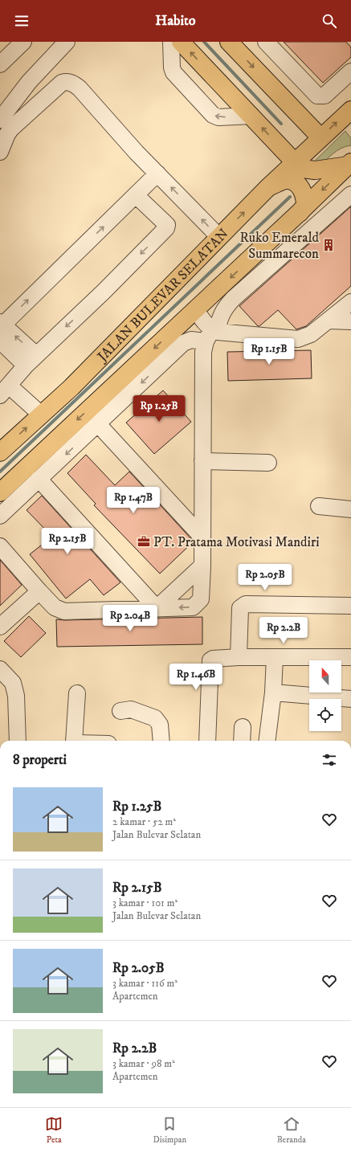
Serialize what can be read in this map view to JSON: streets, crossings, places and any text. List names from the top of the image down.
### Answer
{
  "streets": {
    "main road": ["JALAN BULEVAR SELATAN"]
  },
  "places": {
    "building": ["Ruko Emerald Summarecon"],
    "office": ["PT. Pratama Motivasi Mandiri"]
  },
  "north": "top",
  "page": {
    "header": "Habito",
    "price": [
      "Rp 1.15B",
      "Rp 1.25B",
      "Rp 1.47B",
      "Rp 2.15B",
      "Rp 2.05B",
      "Rp 2.04B",
      "Rp 2.2B",
      "Rp 1.46B"
    ],
    "heading": "8 properti",
    "list": [
      {
        "name": "Rp 1.25B",
        "note": "2 kamar · 52 m² · Jalan Bulevar Selatan"
      },
      {
        "name": "Rp 2.15B",
        "note": "3 kamar · 101 m² · Jalan Bulevar Selatan"
      },
      {
        "name": "Rp 2.05B",
        "note": "3 kamar · 116 m² · Apartemen"
      },
      {
        "name": "Rp 2.2B",
        "note": "3 kamar · 98 m² · Apartemen"
      }
    ],
    "tabs": ["Peta", "Disimpan", "Beranda"]
  }
}
